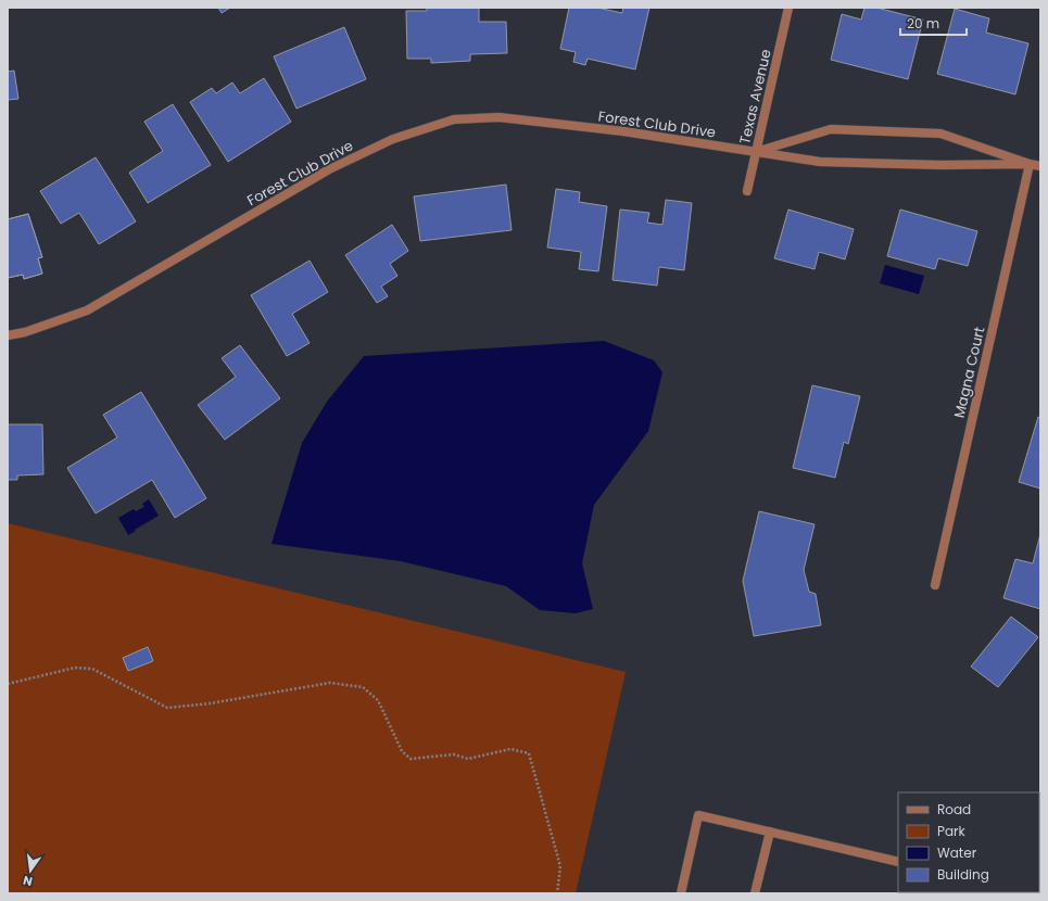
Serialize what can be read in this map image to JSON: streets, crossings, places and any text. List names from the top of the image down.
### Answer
{
  "streets": {
    "street": ["Texas Avenue", "Forest Club Drive", "Magna Court"]
  },
  "crossings": [
    ["Texas Avenue", "Forest Club Drive"],
    ["Forest Club Drive", "Magna Court"]
  ],
  "legend": [
    "Road",
    "Park",
    "Water",
    "Building"
  ],
  "scale_bar": "20 m",
  "north": "bottom"
}
